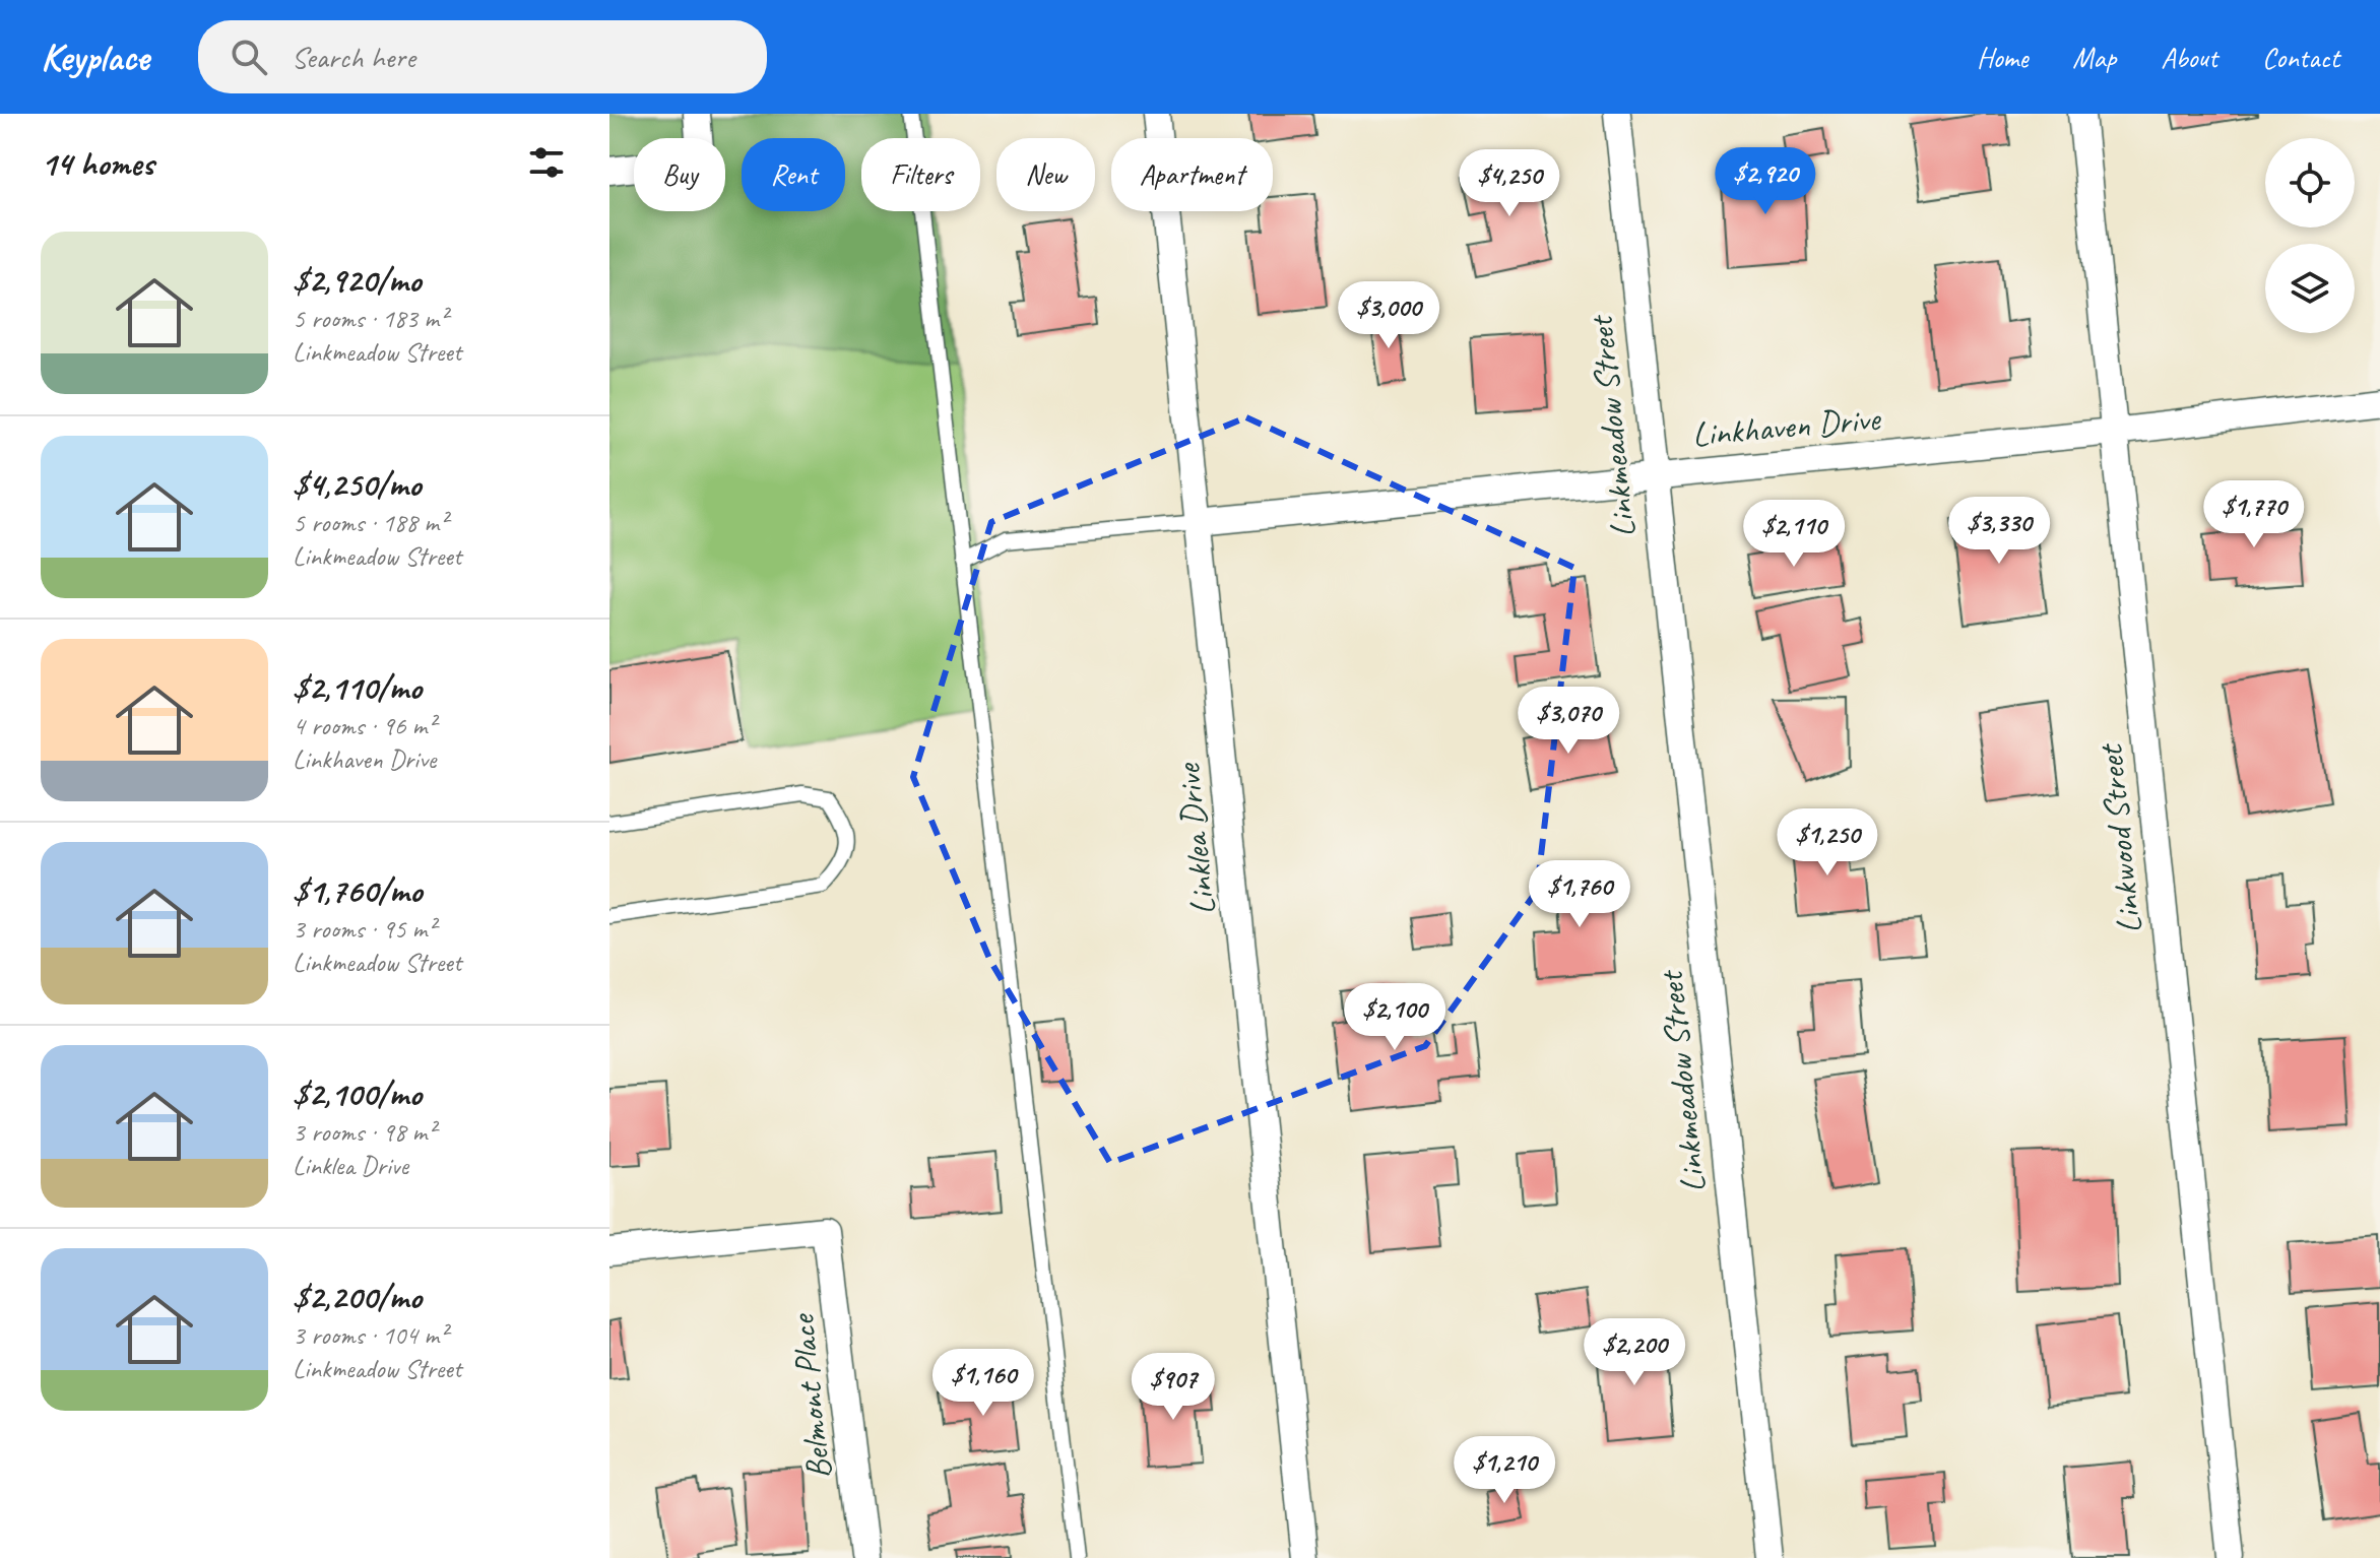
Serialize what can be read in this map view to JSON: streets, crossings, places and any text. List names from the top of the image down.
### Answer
{
  "streets": {
    "street": [
      "Linkhaven Drive",
      "Linkmeadow Street",
      "Linklea Drive",
      "Linkwood Street",
      "Belmont Place"
    ]
  },
  "crossings": [
    ["Linkhaven Drive", "Linkmeadow Street"],
    ["Linkhaven Drive", "Linklea Drive"],
    ["Linkhaven Drive", "Linkwood Street"]
  ],
  "page": {
    "header": "Keyplace",
    "search": "Search here",
    "nav": [
      "Home",
      "Map",
      "About",
      "Contact"
    ],
    "heading": "14 homes",
    "chip": [
      "Buy",
      "Rent",
      "Filters",
      "New",
      "Apartment"
    ],
    "price": [
      "$2,920",
      "$4,250",
      "$3,000",
      "$1,770",
      "$3,330",
      "$2,110",
      "$3,070",
      "$1,250",
      "$1,760",
      "$2,100",
      "$2,200",
      "$1,160",
      "$907",
      "$1,210"
    ],
    "list": [
      {
        "name": "$2,920/mo",
        "note": "5 rooms · 183 m² · Linkmeadow Street"
      },
      {
        "name": "$4,250/mo",
        "note": "5 rooms · 188 m² · Linkmeadow Street"
      },
      {
        "name": "$2,110/mo",
        "note": "4 rooms · 96 m² · Linkhaven Drive"
      },
      {
        "name": "$1,760/mo",
        "note": "3 rooms · 95 m² · Linkmeadow Street"
      },
      {
        "name": "$2,100/mo",
        "note": "3 rooms · 98 m² · Linklea Drive"
      },
      {
        "name": "$2,200/mo",
        "note": "3 rooms · 104 m² · Linkmeadow Street"
      }
    ]
  }
}
